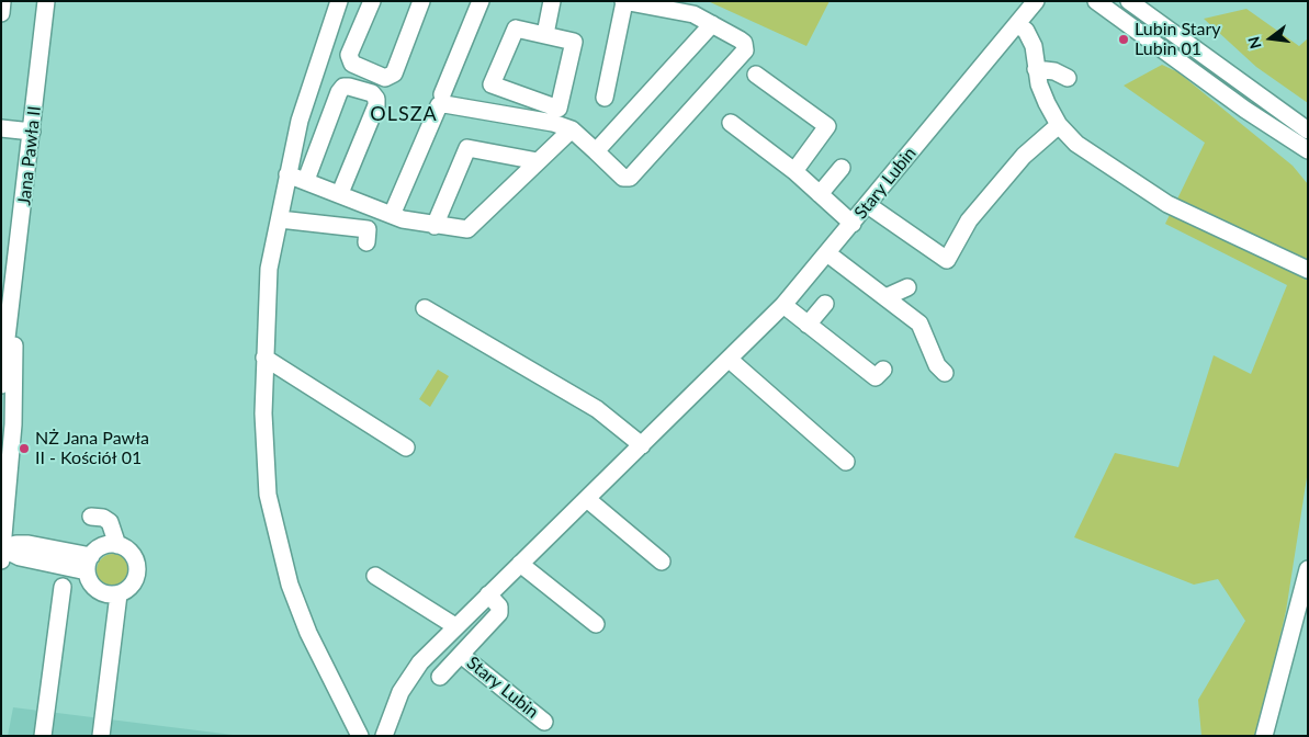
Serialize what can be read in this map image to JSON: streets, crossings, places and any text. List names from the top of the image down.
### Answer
{
  "streets": {
    "street": ["Jana Pawła II", "Stary Lubin"]
  },
  "districts": ["OLSZA"],
  "places": ["Lubin Stary Lubin 01", "NŻ Jana Pawła II - Kościół 01"],
  "north": "left"
}
